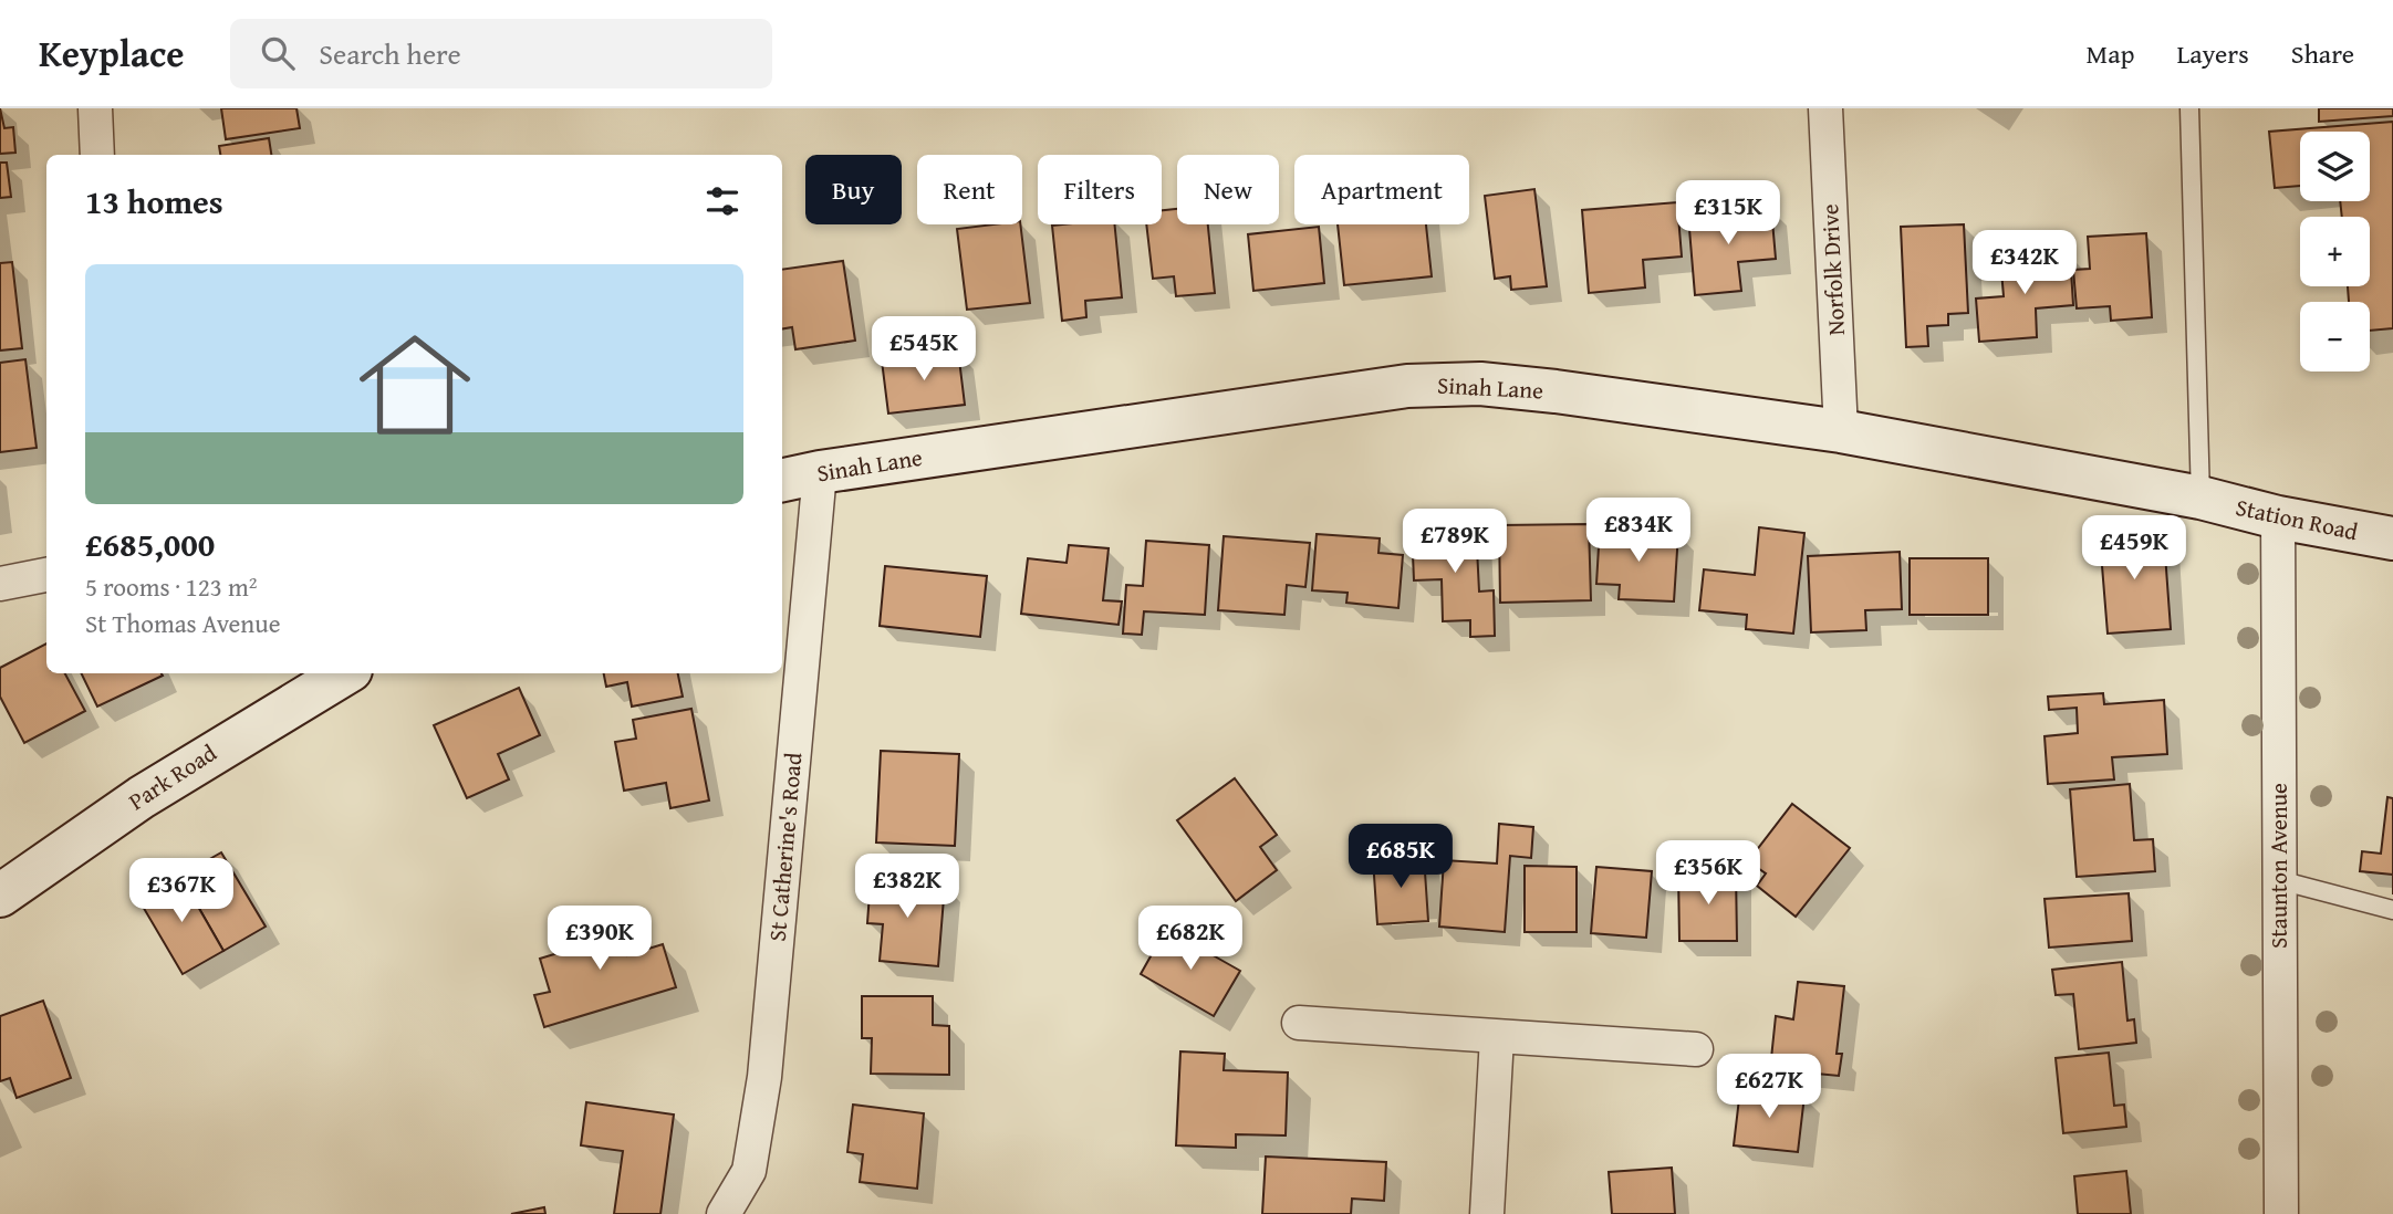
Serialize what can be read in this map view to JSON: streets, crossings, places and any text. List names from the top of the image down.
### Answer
{
  "streets": {
    "street": [
      "Norfolk Drive",
      "Sinah Lane",
      "Station Road",
      "Park Road",
      "St Catherine's Road",
      "Staunton Avenue"
    ]
  },
  "crossings": [
    ["Norfolk Drive", "Sinah Lane"],
    ["Sinah Lane", "Station Road"],
    ["Sinah Lane", "St Catherine's Road"],
    ["Station Road", "Staunton Avenue"]
  ],
  "page": {
    "header": "Keyplace",
    "search": "Search here",
    "nav": ["Map", "Layers", "Share"],
    "map_buttons": ["+", "−"],
    "chip": [
      "Buy",
      "Rent",
      "Filters",
      "New",
      "Apartment"
    ],
    "heading": "13 homes",
    "price": [
      "£315K",
      "£342K",
      "£545K",
      "£834K",
      "£789K",
      "£459K",
      "£685K",
      "£356K",
      "£382K",
      "£367K",
      "£390K",
      "£682K",
      "£627K"
    ],
    "list": [
      {
        "name": "£685,000",
        "note": "5 rooms · 123 m² · St Thomas Avenue"
      }
    ]
  }
}
